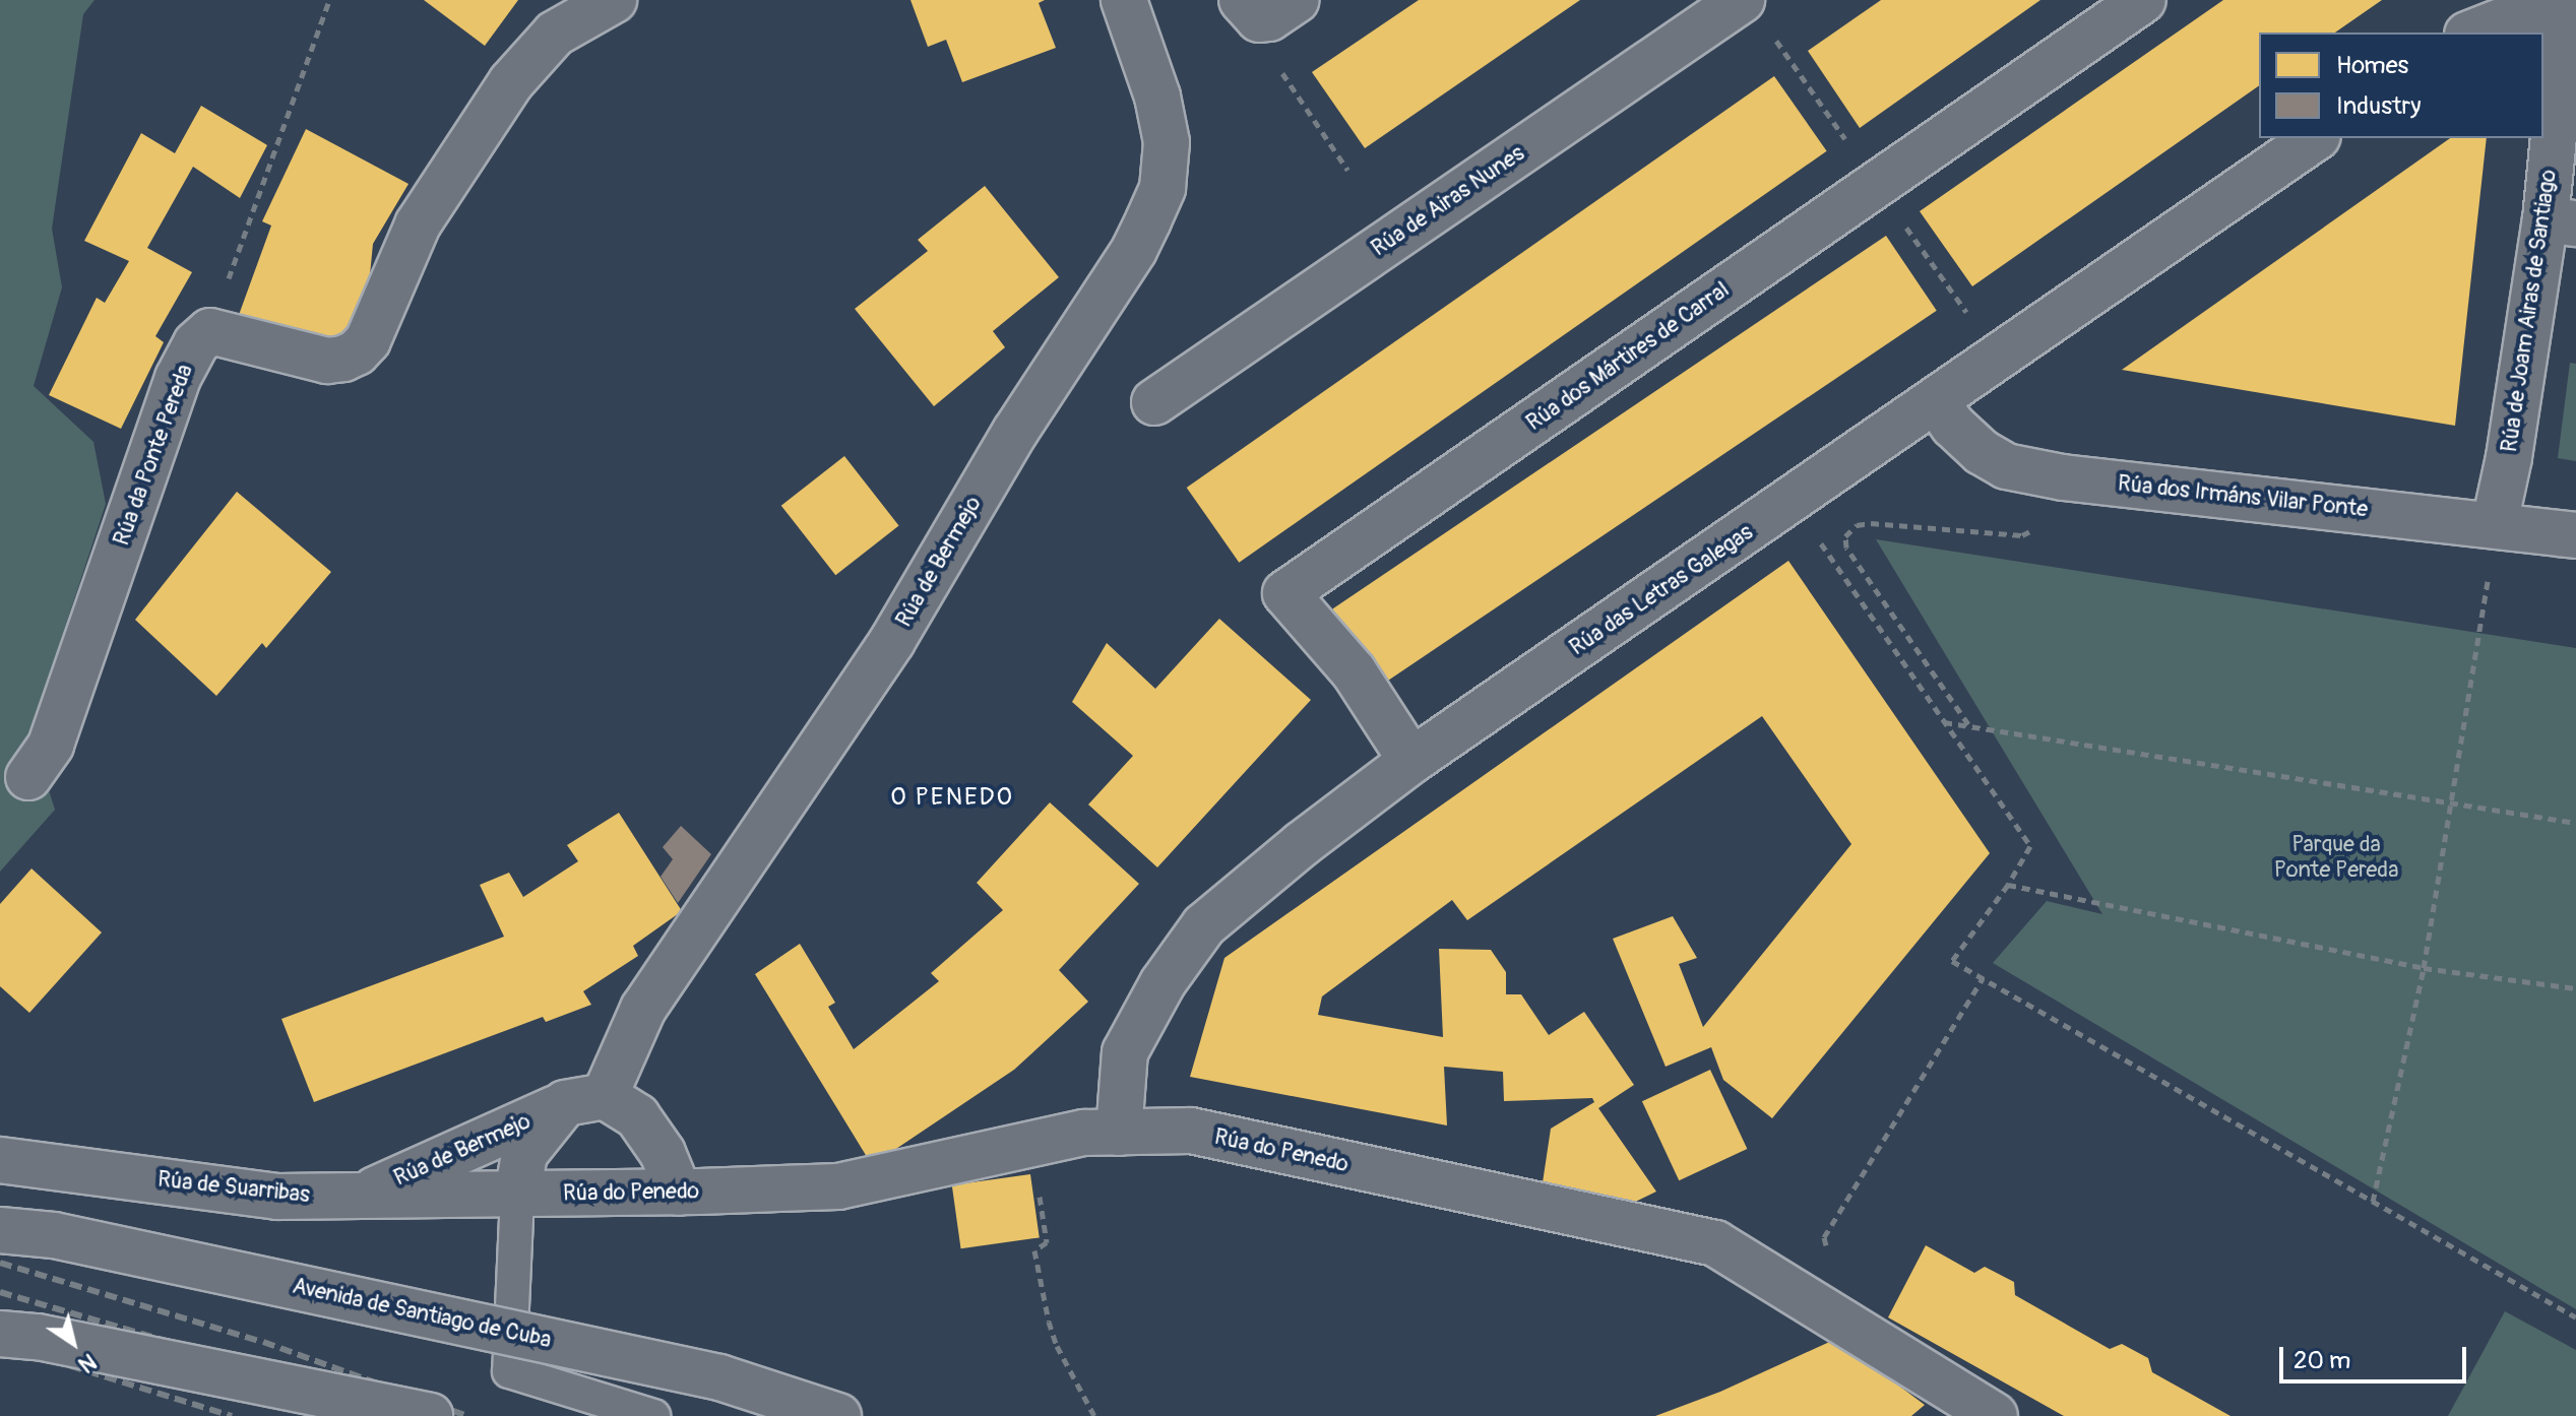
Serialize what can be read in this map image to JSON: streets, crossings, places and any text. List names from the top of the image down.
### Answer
{
  "streets": {
    "main road": [
      "Rúa de Airas Nunes",
      "Rúa de Joam Airas de Santiago",
      "Rúa dos Mártires de Carral",
      "Rúa da Ponte Pereda",
      "Rúa dos Irmáns Vilar Ponte",
      "Rúa de Bermejo",
      "Rúa das Letras Galegas",
      "Rúa do Penedo",
      "Rúa de Suarribas",
      "Avenida de Santiago de Cuba"
    ]
  },
  "crossings": [
    ["Rúa de Joam Airas de Santiago", "Rúa dos Irmáns Vilar Ponte"],
    ["Rúa dos Mártires de Carral", "Rúa das Letras Galegas"],
    ["Rúa dos Irmáns Vilar Ponte", "Rúa das Letras Galegas"],
    ["Rúa de Bermejo", "Rúa do Penedo"],
    ["Rúa de Bermejo", "Rúa de Suarribas"],
    ["Rúa das Letras Galegas", "Rúa do Penedo"],
    ["Rúa do Penedo", "Rúa de Suarribas"]
  ],
  "districts": ["O PENEDO"],
  "parks": ["Parque da Ponte Pereda"],
  "legend": ["Homes", "Industry"],
  "scale_bar": "20 m",
  "north": "bottom right"
}
